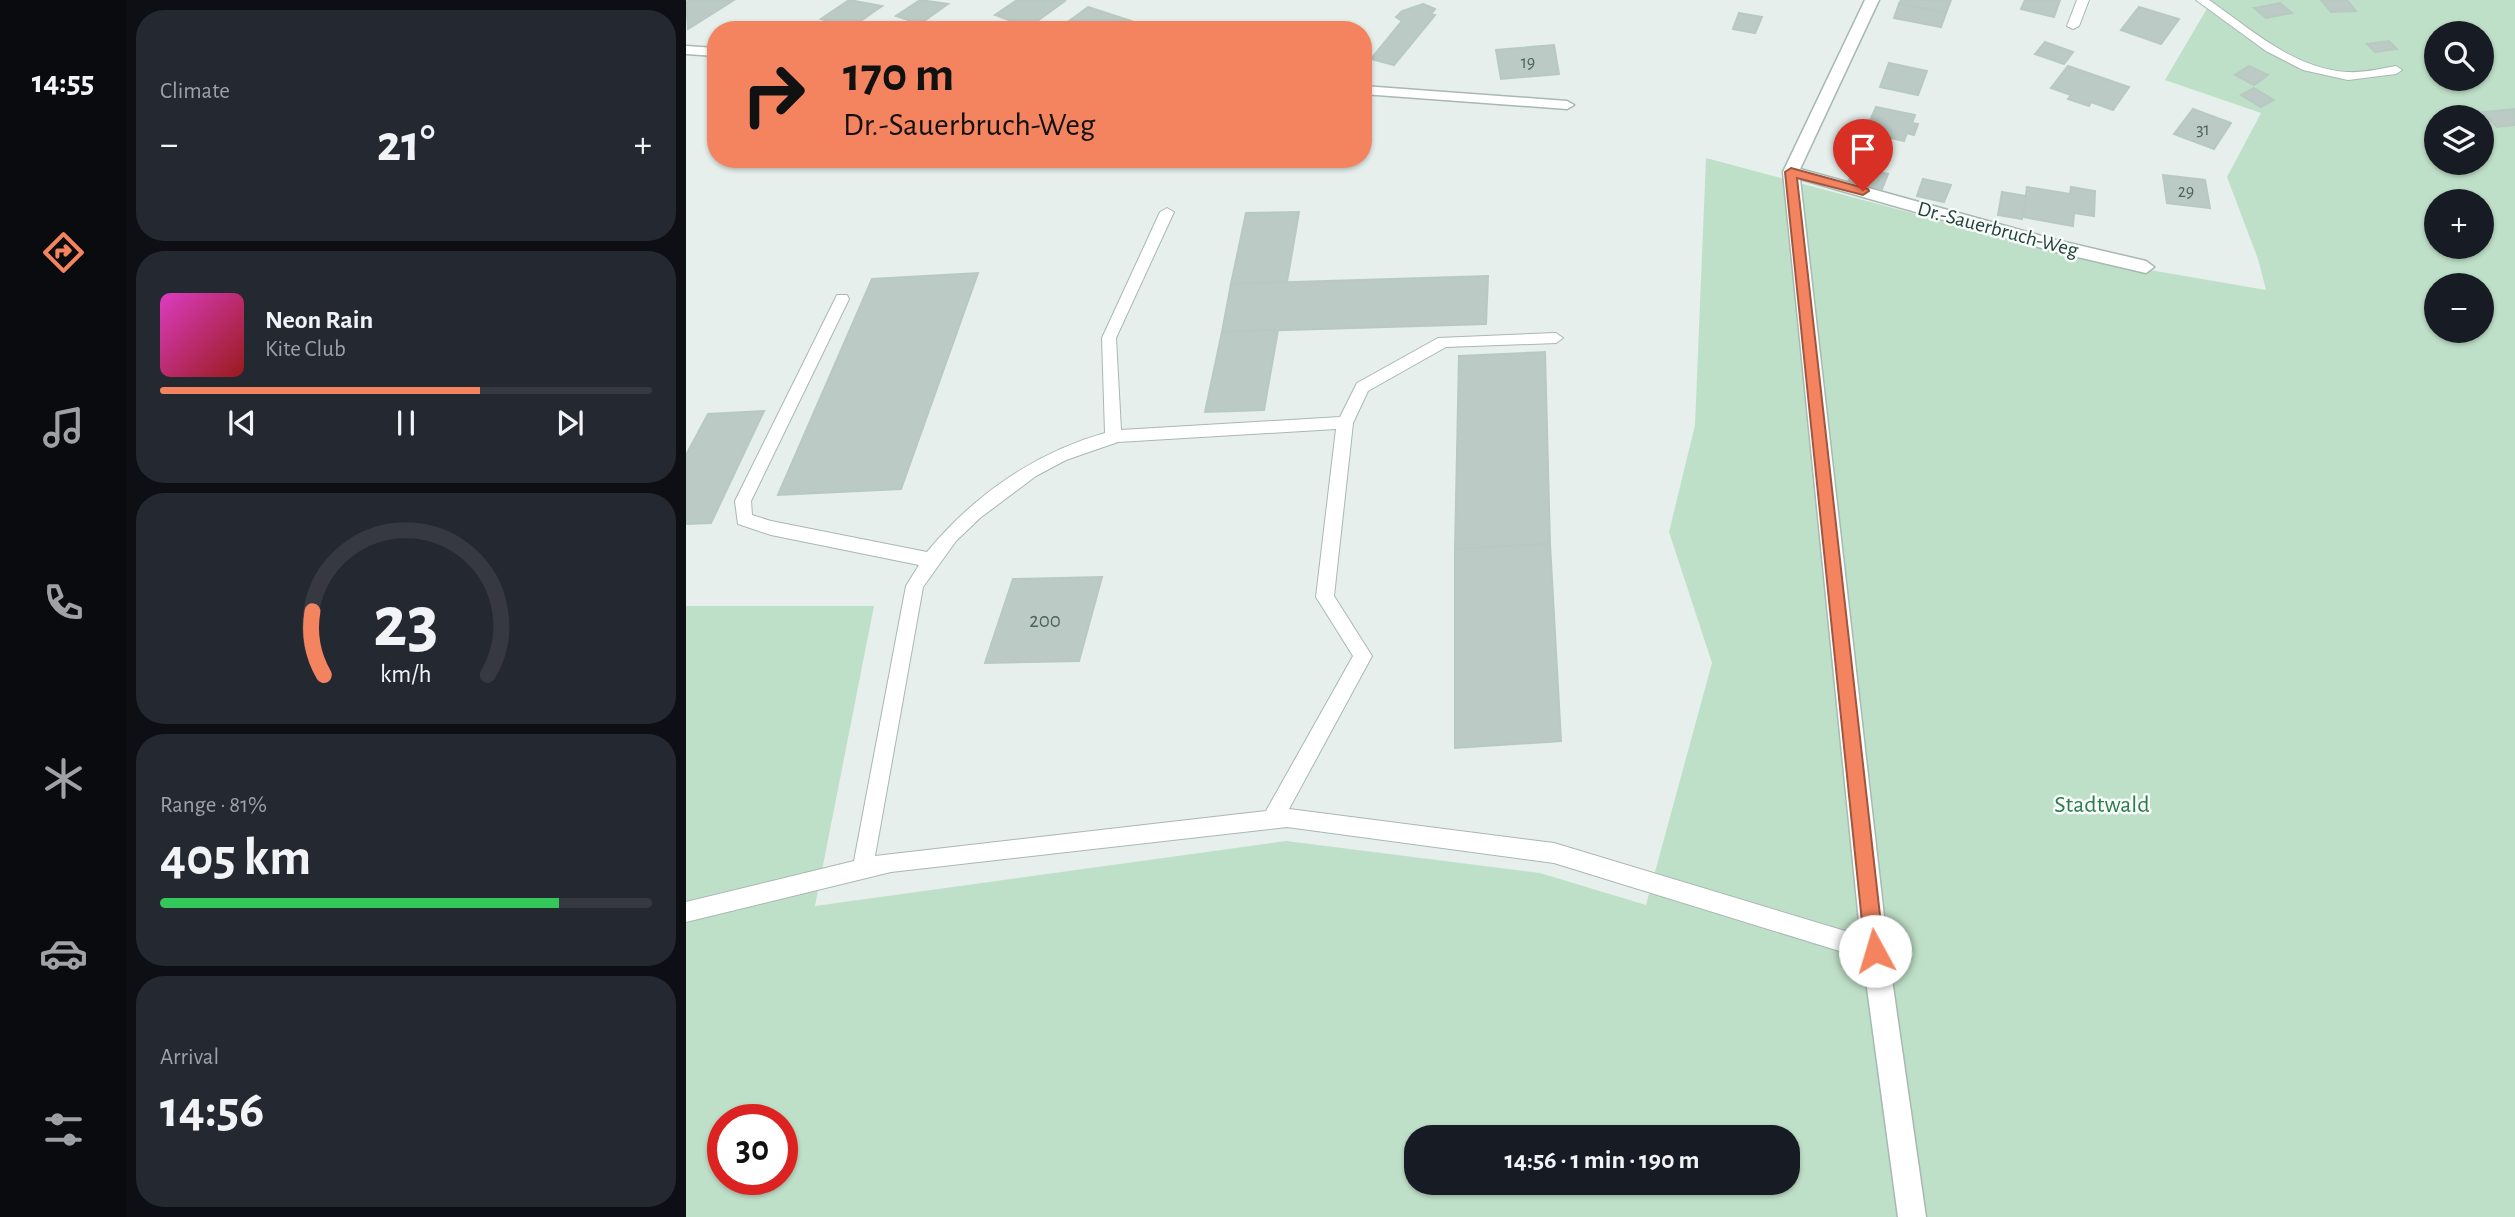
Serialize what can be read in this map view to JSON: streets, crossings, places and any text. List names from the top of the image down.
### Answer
{
  "streets": {
    "street": ["Dr.-Sauerbruch-Weg"]
  },
  "parks": ["Stadtwald"],
  "house_numbers": [
    "19",
    "31",
    "29",
    "200"
  ],
  "page": {
    "tabs": "14:55",
    "tile": [
      "Climate",
      ["Range · 81%", "405 km"],
      ["Arrival", "14:56"]
    ],
    "map_buttons": ["+", "−"],
    "turn": ["170 m", "Dr.-Sauerbruch-Weg"],
    "heat": ["−", "21°", "+"],
    "song": ["Neon Rain", "Kite Club"],
    "limit": "30",
    "trip": "14:56 · 1 min · 190 m",
    "gauge": ["23", "km/h"]
  }
}
